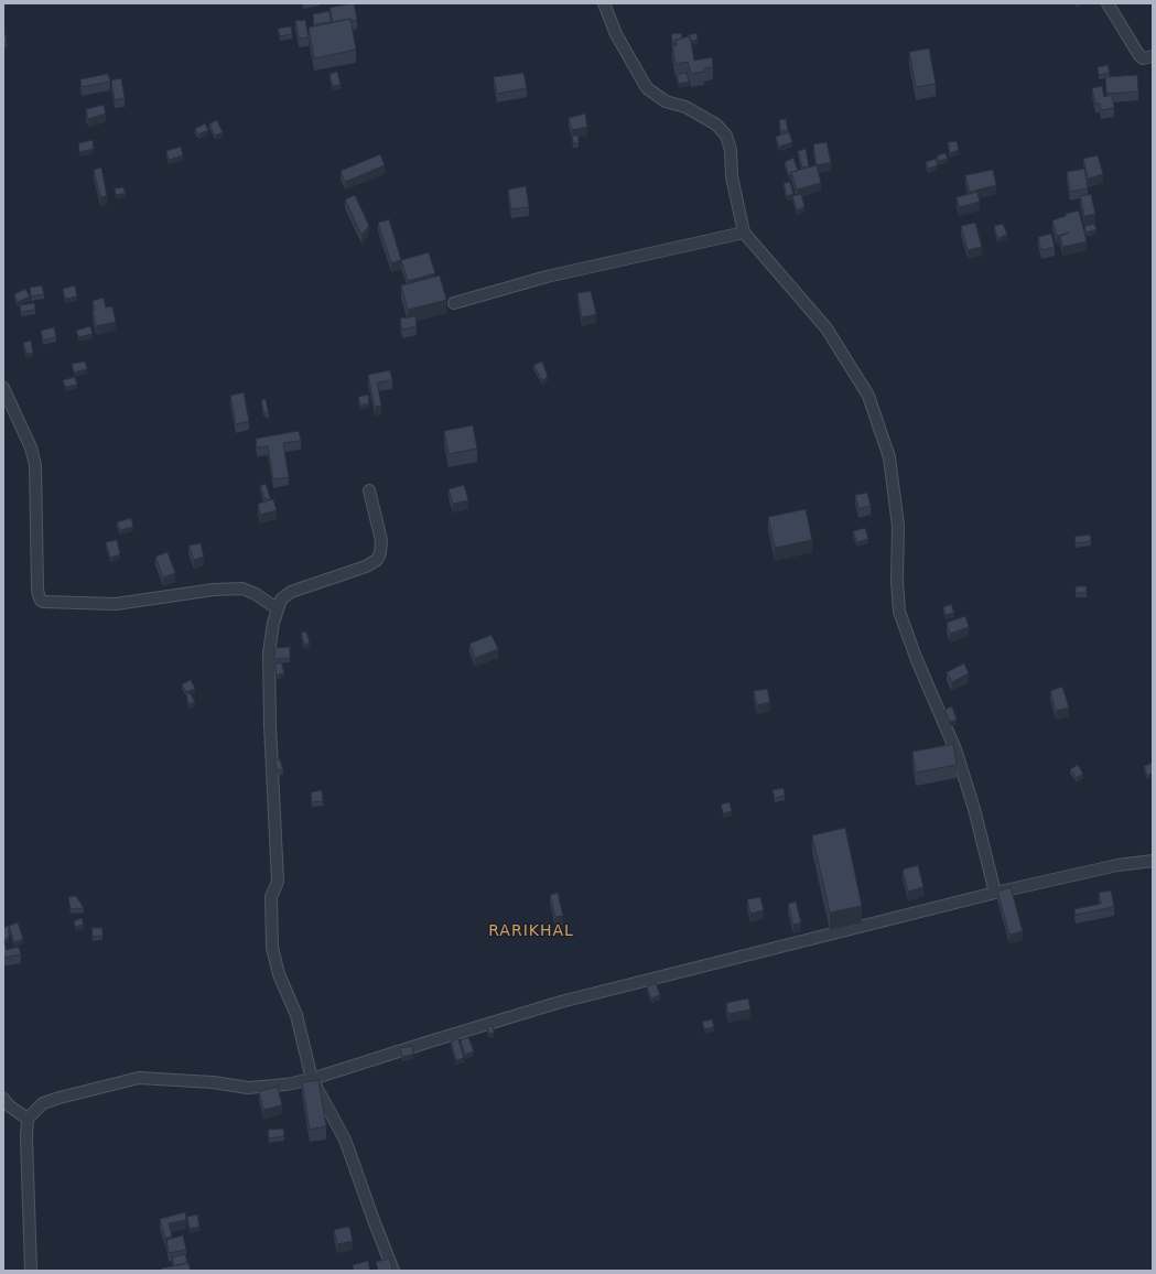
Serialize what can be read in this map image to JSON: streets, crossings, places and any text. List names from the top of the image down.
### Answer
{
  "districts": ["RARIKHAL"]
}
